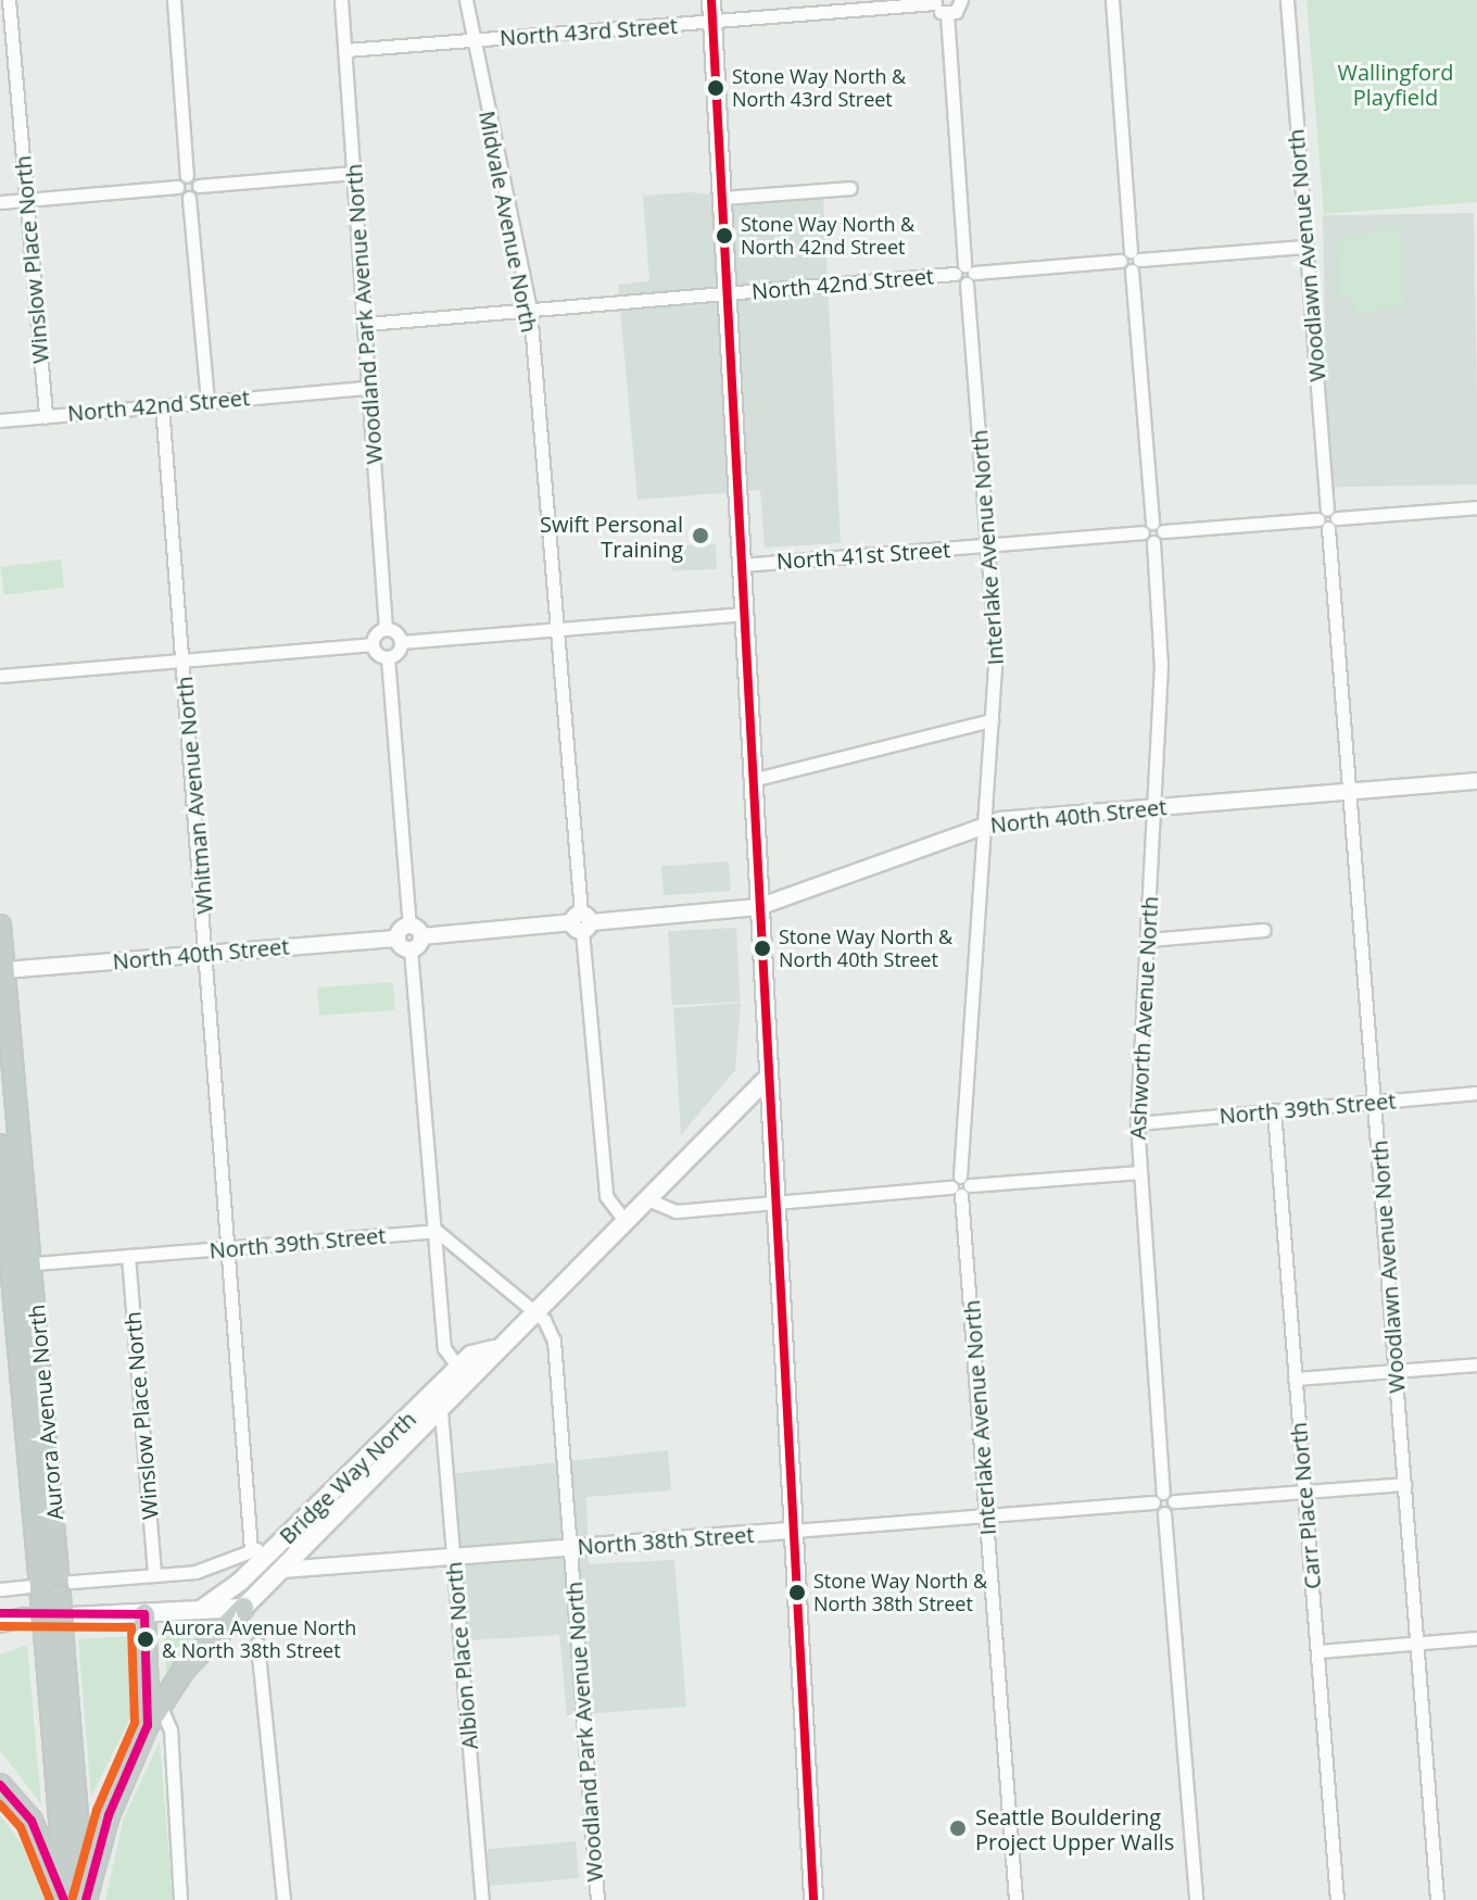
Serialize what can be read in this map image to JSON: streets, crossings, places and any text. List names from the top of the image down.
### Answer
{
  "streets": {
    "highway": ["Aurora Avenue North"],
    "main road": ["Bridge Way North"],
    "street": [
      "North 43rd Street",
      "Midvale Avenue North",
      "Woodlawn Avenue North",
      "Winslow Place North",
      "North 42nd Street",
      "Woodland Park Avenue North",
      "Interlake Avenue North",
      "North 41st Street",
      "Whitman Avenue North",
      "North 40th Street",
      "Ashworth Avenue North",
      "North 39th Street",
      "Carr Place North",
      "North 38th Street",
      "Albion Place North"
    ]
  },
  "crossings": [
    ["North 43rd Street", "Midvale Avenue North"],
    ["North 43rd Street", "Woodland Park Avenue North"],
    ["Midvale Avenue North", "North 42nd Street"],
    ["Midvale Avenue North", "North 40th Street"],
    ["Midvale Avenue North", "Bridge Way North"],
    ["Woodlawn Avenue North", "North 42nd Street"],
    ["Woodlawn Avenue North", "North 40th Street"],
    ["Woodlawn Avenue North", "North 39th Street"],
    ["Woodlawn Avenue North", "North 38th Street"],
    ["Winslow Place North", "North 42nd Street"],
    ["Winslow Place North", "North 39th Street"],
    ["North 42nd Street", "Woodland Park Avenue North"],
    ["North 42nd Street", "Interlake Avenue North"],
    ["North 42nd Street", "Whitman Avenue North"],
    ["Woodland Park Avenue North", "Bridge Way North"],
    ["Woodland Park Avenue North", "North 38th Street"],
    ["Interlake Avenue North", "North 41st Street"],
    ["Interlake Avenue North", "North 40th Street"],
    ["Interlake Avenue North", "North 38th Street"],
    ["Whitman Avenue North", "North 40th Street"],
    ["Whitman Avenue North", "North 39th Street"],
    ["North 40th Street", "Ashworth Avenue North"],
    ["North 40th Street", "Aurora Avenue North"],
    ["Ashworth Avenue North", "North 39th Street"],
    ["Ashworth Avenue North", "North 38th Street"],
    ["North 39th Street", "Aurora Avenue North"],
    ["North 39th Street", "Carr Place North"],
    ["Bridge Way North", "North 38th Street"],
    ["Bridge Way North", "Albion Place North"],
    ["Carr Place North", "North 38th Street"],
    ["North 38th Street", "Albion Place North"]
  ],
  "parks": ["Wallingford Playfield"],
  "places": [
    "Stone Way North & North 43rd Street",
    "Stone Way North & North 42nd Street",
    "Swift Personal Training",
    "Stone Way North & North 40th Street",
    "Stone Way North & North 38th Street",
    "Aurora Avenue North & North 38th Street",
    "Seattle Bouldering Project Upper Walls"
  ]
}
